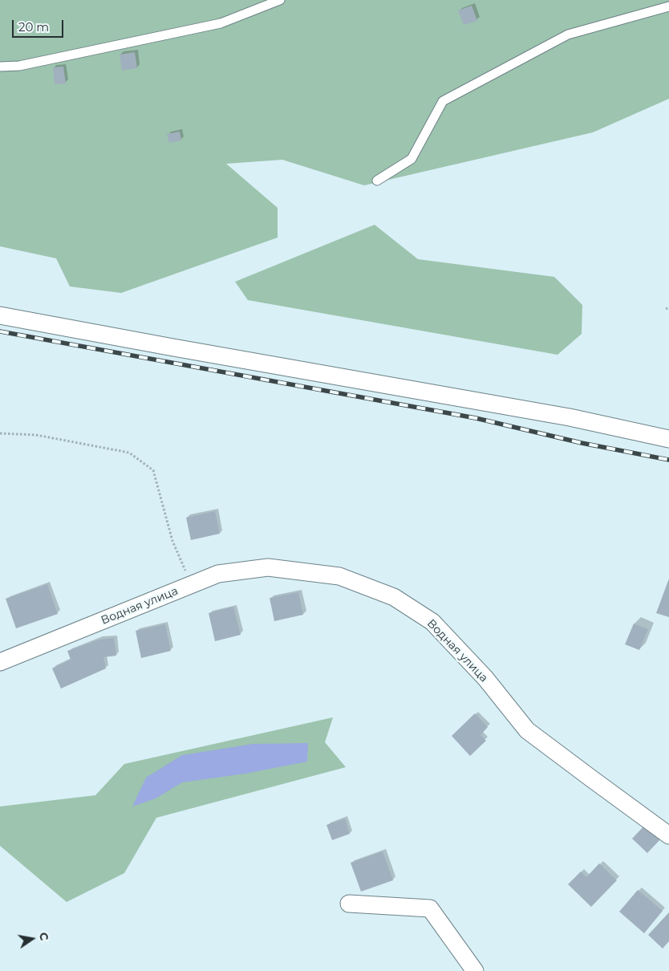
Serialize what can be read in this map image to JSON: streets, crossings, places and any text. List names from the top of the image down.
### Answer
{
  "streets": {
    "street": ["Водная улица"]
  },
  "scale_bar": "20 m",
  "north": "right"
}
